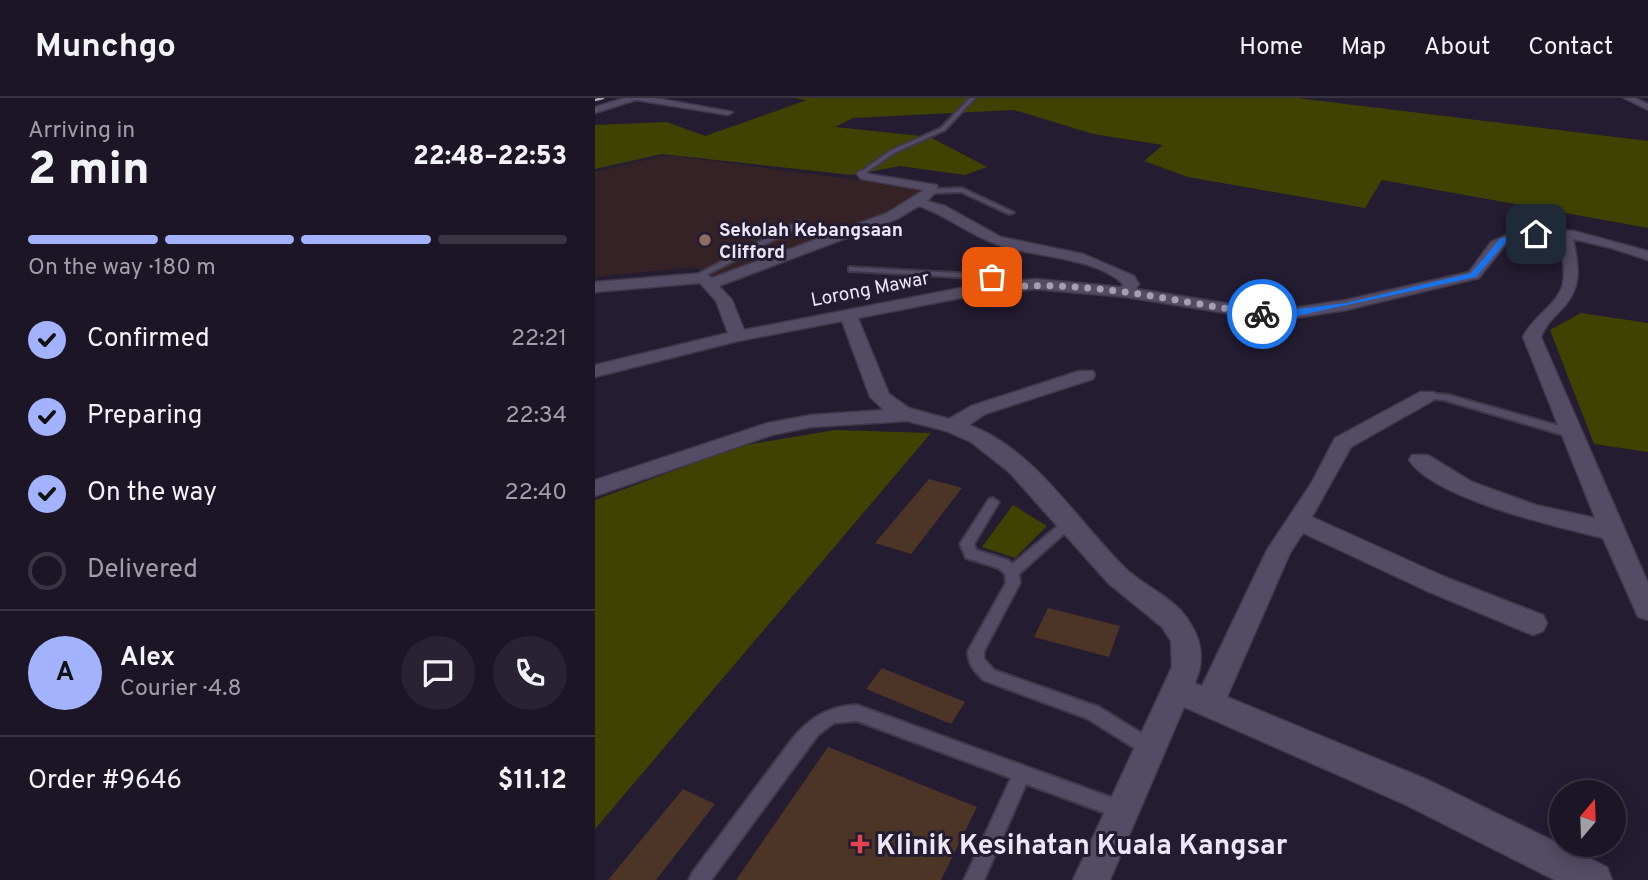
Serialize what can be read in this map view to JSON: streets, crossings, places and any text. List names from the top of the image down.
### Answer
{
  "streets": {
    "street": ["Lorong Mawar"]
  },
  "places": {
    "other": ["Sekolah Kebangsaan Clifford"],
    "health": ["Klinik Kesihatan Kuala Kangsar"]
  },
  "north": "top",
  "page": {
    "header": "Munchgo",
    "nav": [
      "Home",
      "Map",
      "About",
      "Contact"
    ],
    "heading": ["2 min", "Arriving in", "22:48–22:53"],
    "panel": [
      "Alex",
      "Courier · 4.8",
      "Order #9646",
      "$11.12"
    ],
    "bar": "On the way · 180 m",
    "list": [
      ["Confirmed", "22:21"],
      ["Preparing", "22:34"],
      ["On the way", "22:40"],
      "Delivered"
    ],
    "round": "A"
  }
}
